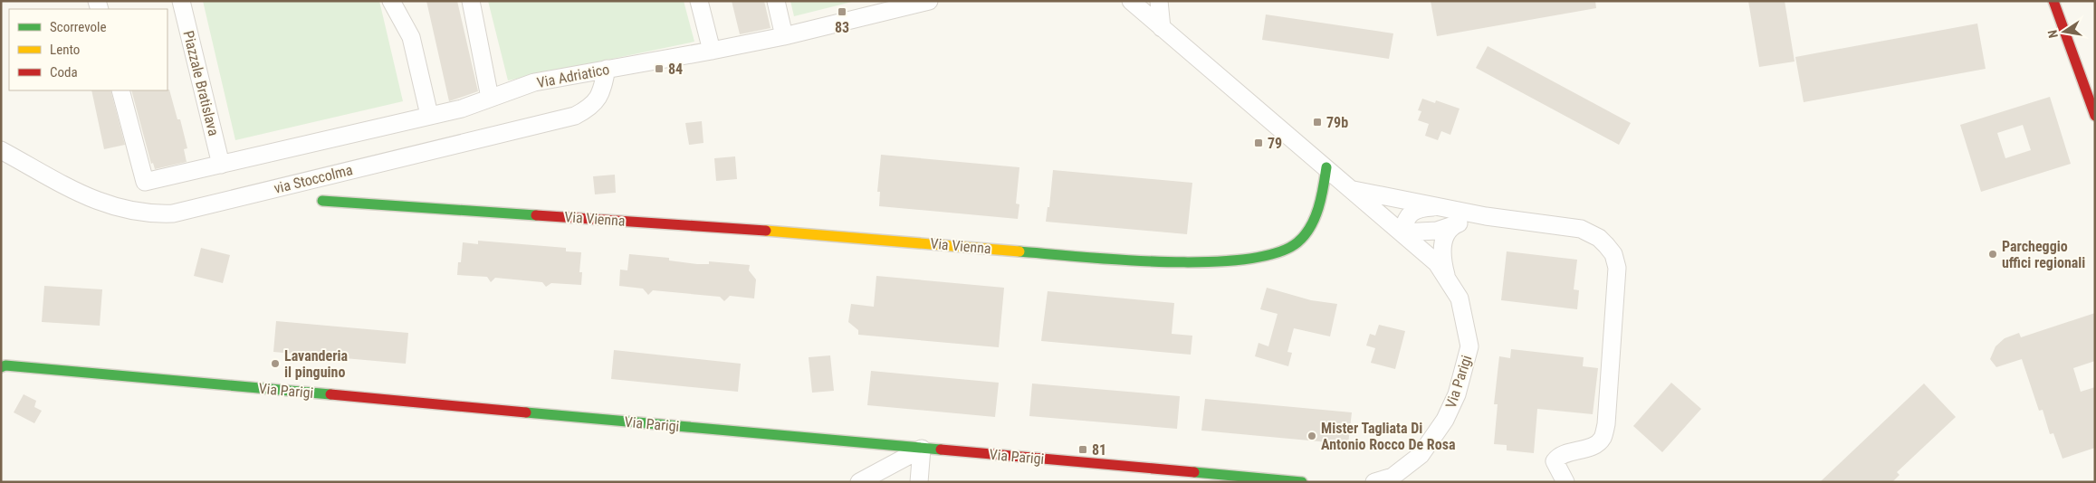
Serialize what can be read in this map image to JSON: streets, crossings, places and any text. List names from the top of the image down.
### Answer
{
  "streets": {
    "street": [
      "Via Adriatico",
      "Piazzale Bratislava",
      "via Stoccolma",
      "Via Vienna",
      "Via Parigi"
    ]
  },
  "crossings": [
    ["Via Adriatico", "Piazzale Bratislava"],
    ["Via Adriatico", "via Stoccolma"],
    ["Via Vienna", "Via Parigi"]
  ],
  "places": {
    "transit": [
      "83",
      "84",
      "79b",
      "79",
      "81"
    ],
    "other": ["Parcheggio uffici regionali", "Lavanderia il pinguino", "Mister Tagliata Di Antonio Rocco De Rosa"]
  },
  "legend": ["Scorrevole", "Lento", "Coda"],
  "north": "left"
}
